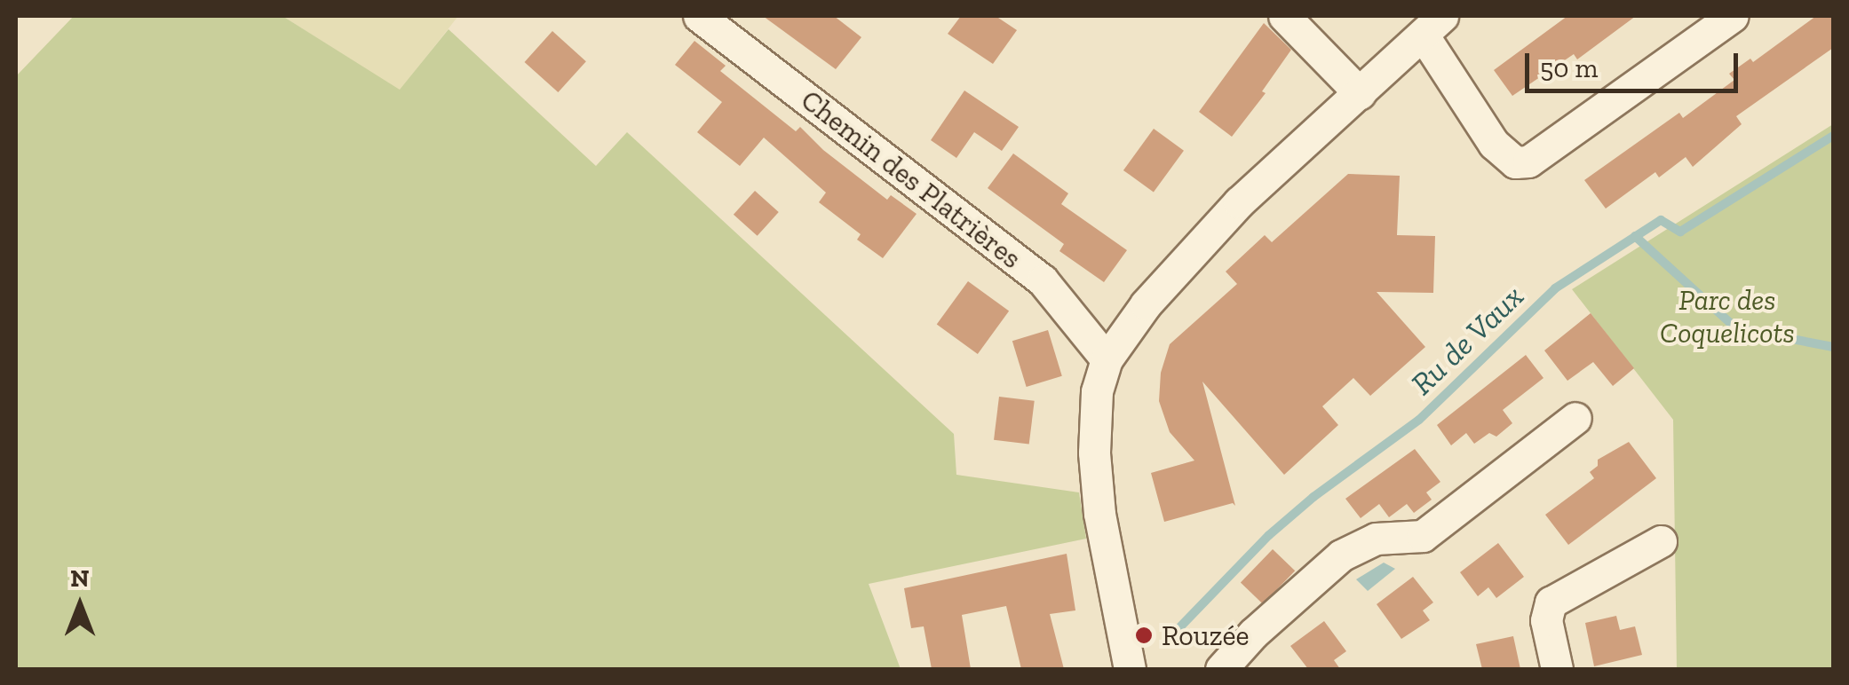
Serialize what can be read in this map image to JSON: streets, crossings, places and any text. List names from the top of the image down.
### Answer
{
  "streets": {
    "street": ["Chemin des Platrières"]
  },
  "water": ["Ru de Vaux"],
  "parks": ["Parc des Coquelicots"],
  "places": ["Rouzée"],
  "scale_bar": "50 m",
  "north": "top"
}
